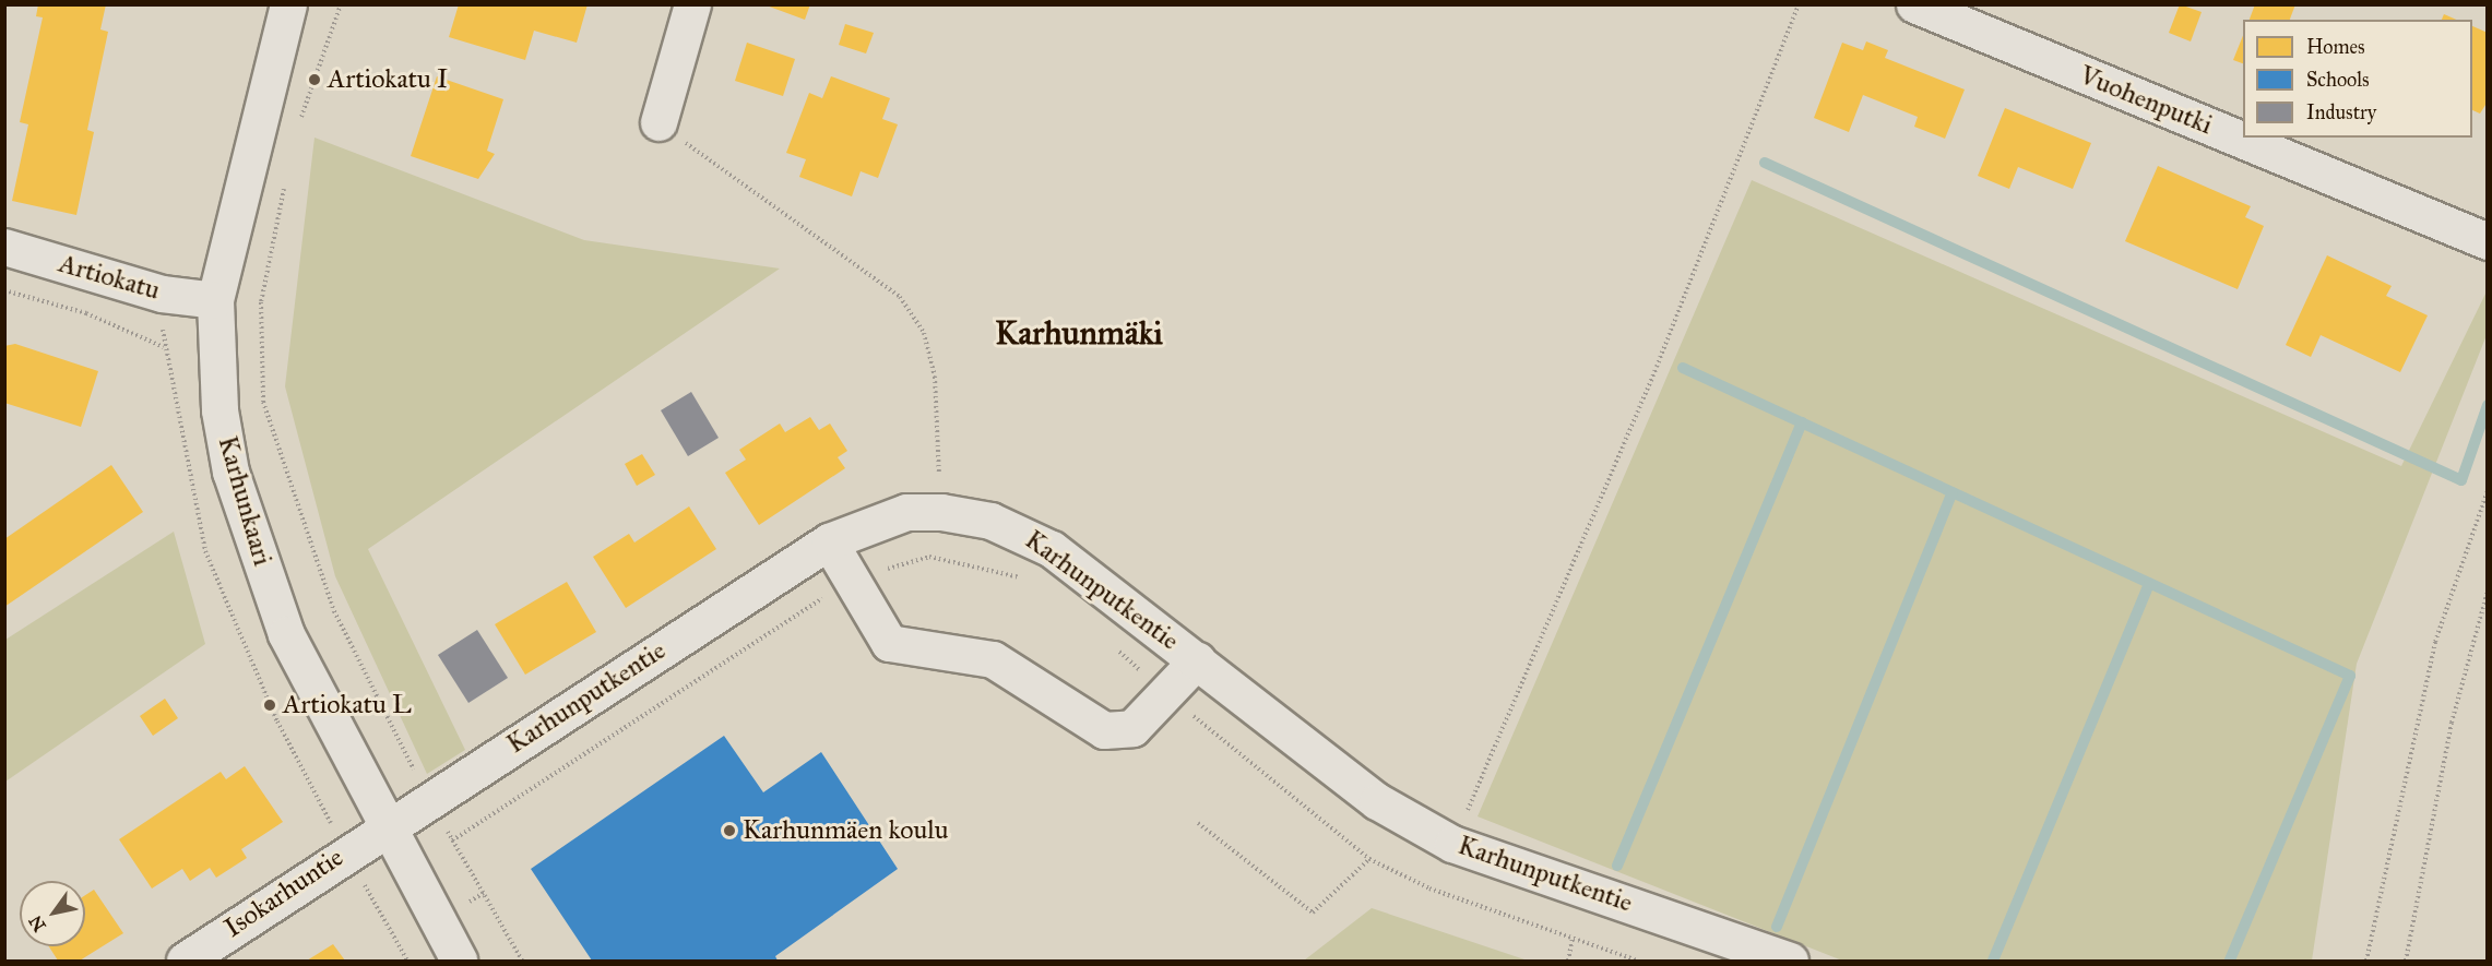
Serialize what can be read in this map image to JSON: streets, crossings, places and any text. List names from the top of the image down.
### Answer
{
  "streets": {
    "street": [
      "Vuohenputki",
      "Artiokatu",
      "Karhunkaari",
      "Karhunputkentie",
      "Isokarhuntie"
    ]
  },
  "crossings": [
    ["Artiokatu", "Karhunkaari"],
    ["Karhunkaari", "Karhunputkentie"],
    ["Karhunkaari", "Isokarhuntie"],
    ["Karhunputkentie", "Isokarhuntie"]
  ],
  "districts": ["Karhunmäki"],
  "places": ["Artiokatu I", "Artiokatu L", "Karhunmäen koulu"],
  "legend": ["Homes", "Schools", "Industry"],
  "north": "bottom left"
}
